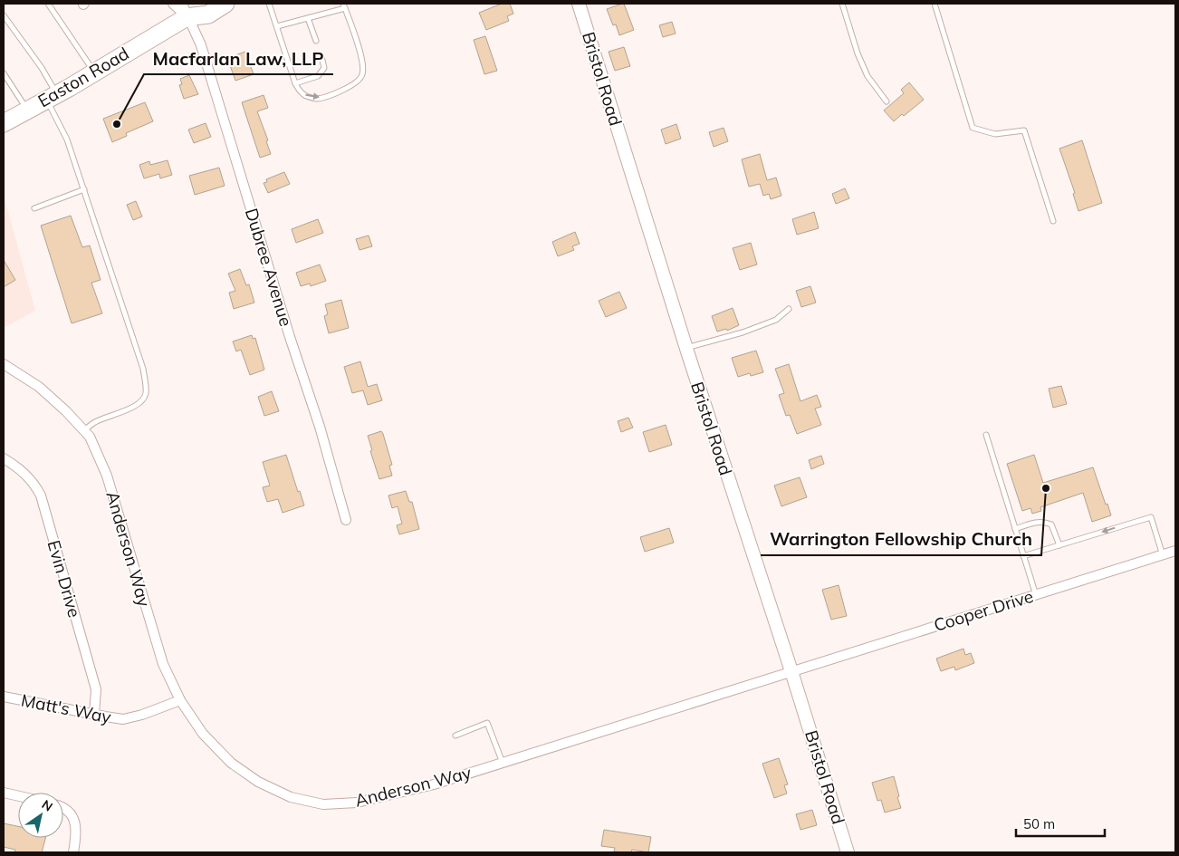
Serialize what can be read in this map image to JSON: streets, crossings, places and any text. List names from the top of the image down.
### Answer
{
  "streets": {
    "highway": ["Easton Road"],
    "main road": ["Bristol Road"],
    "street": [
      "Dubree Avenue",
      "Anderson Way",
      "Evin Drive",
      "Cooper Drive",
      "Matt's Way"
    ]
  },
  "crossings": [
    ["Easton Road", "Dubree Avenue"],
    ["Bristol Road", "Anderson Way"],
    ["Bristol Road", "Cooper Drive"],
    ["Anderson Way", "Cooper Drive"],
    ["Anderson Way", "Matt's Way"],
    ["Evin Drive", "Matt's Way"]
  ],
  "places": ["Macfarlan Law, LLP", "Warrington Fellowship Church"],
  "scale_bar": "50 m",
  "north": "top right"
}
